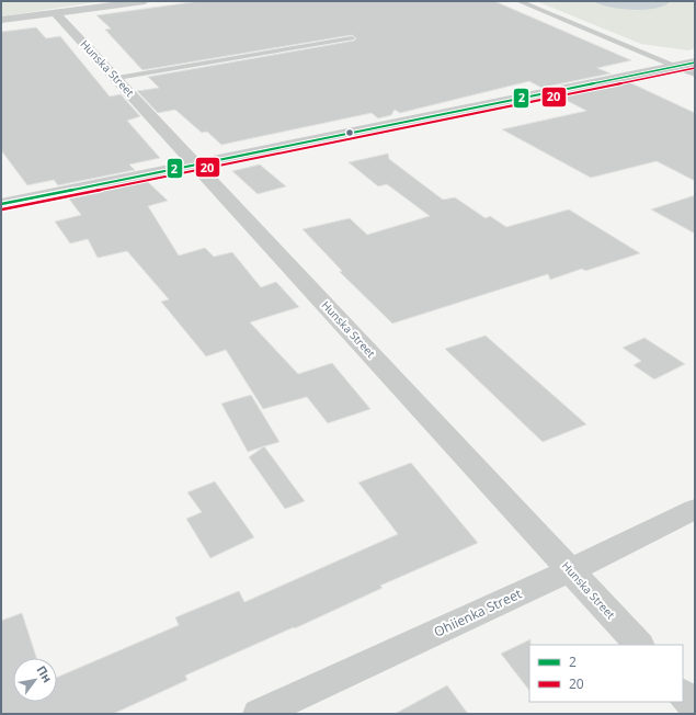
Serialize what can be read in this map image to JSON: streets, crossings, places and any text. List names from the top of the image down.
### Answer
{
  "streets": {
    "street": ["Hunska Street", "Ohiienka Street"]
  },
  "crossings": [
    ["Hunska Street", "Ohiienka Street"]
  ],
  "lines": ["transit line 2", "transit line 20"],
  "legend": ["2", "20"],
  "north": "top right"
}
